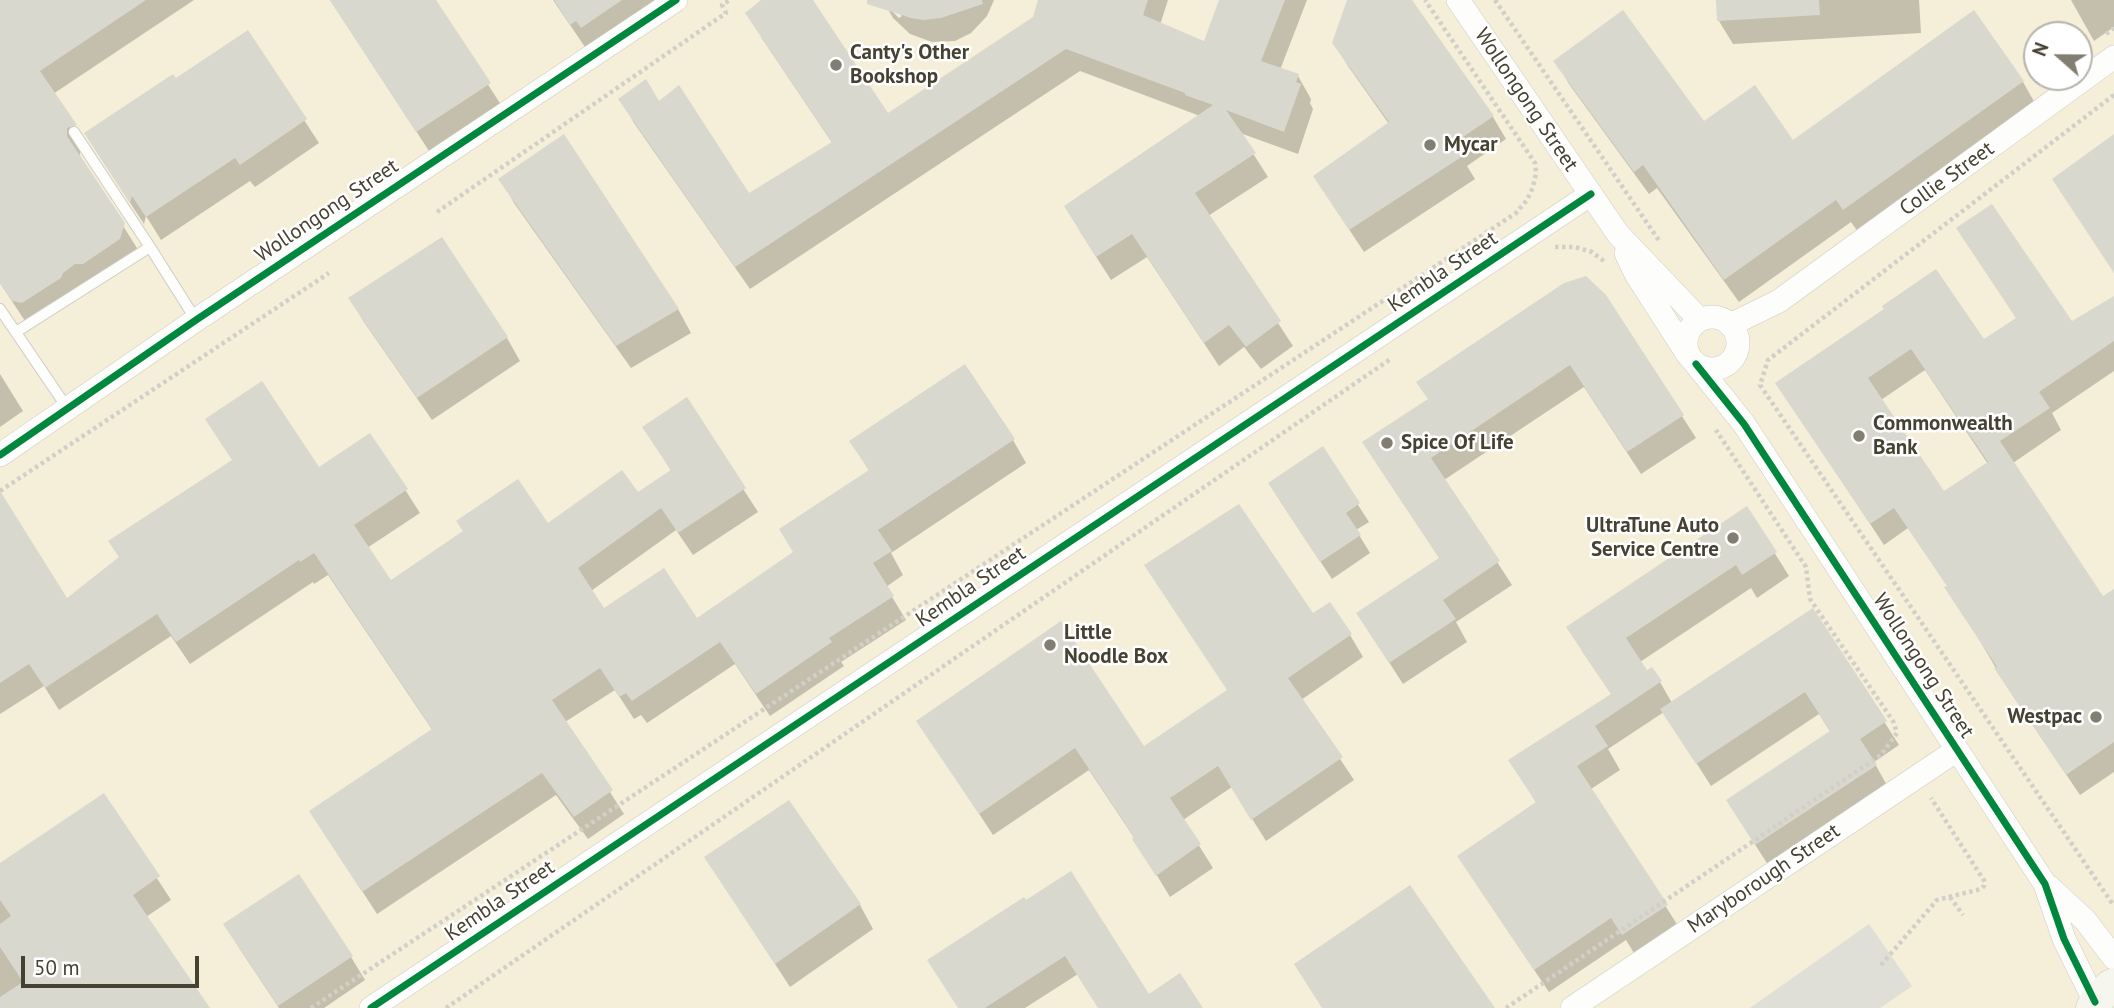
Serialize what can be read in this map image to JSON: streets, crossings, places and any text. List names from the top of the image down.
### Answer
{
  "streets": {
    "street": [
      "Wollongong Street",
      "Collie Street",
      "Kembla Street",
      "Maryborough Street"
    ]
  },
  "crossings": [
    ["Wollongong Street", "Collie Street"],
    ["Wollongong Street", "Kembla Street"],
    ["Wollongong Street", "Maryborough Street"]
  ],
  "places": [
    "Canty's Other Bookshop",
    "Mycar",
    "Commonwealth Bank",
    "Spice Of Life",
    "UltraTune Auto Service Centre",
    "Little Noodle Box",
    "Westpac"
  ],
  "scale_bar": "50 m",
  "north": "left"
}
